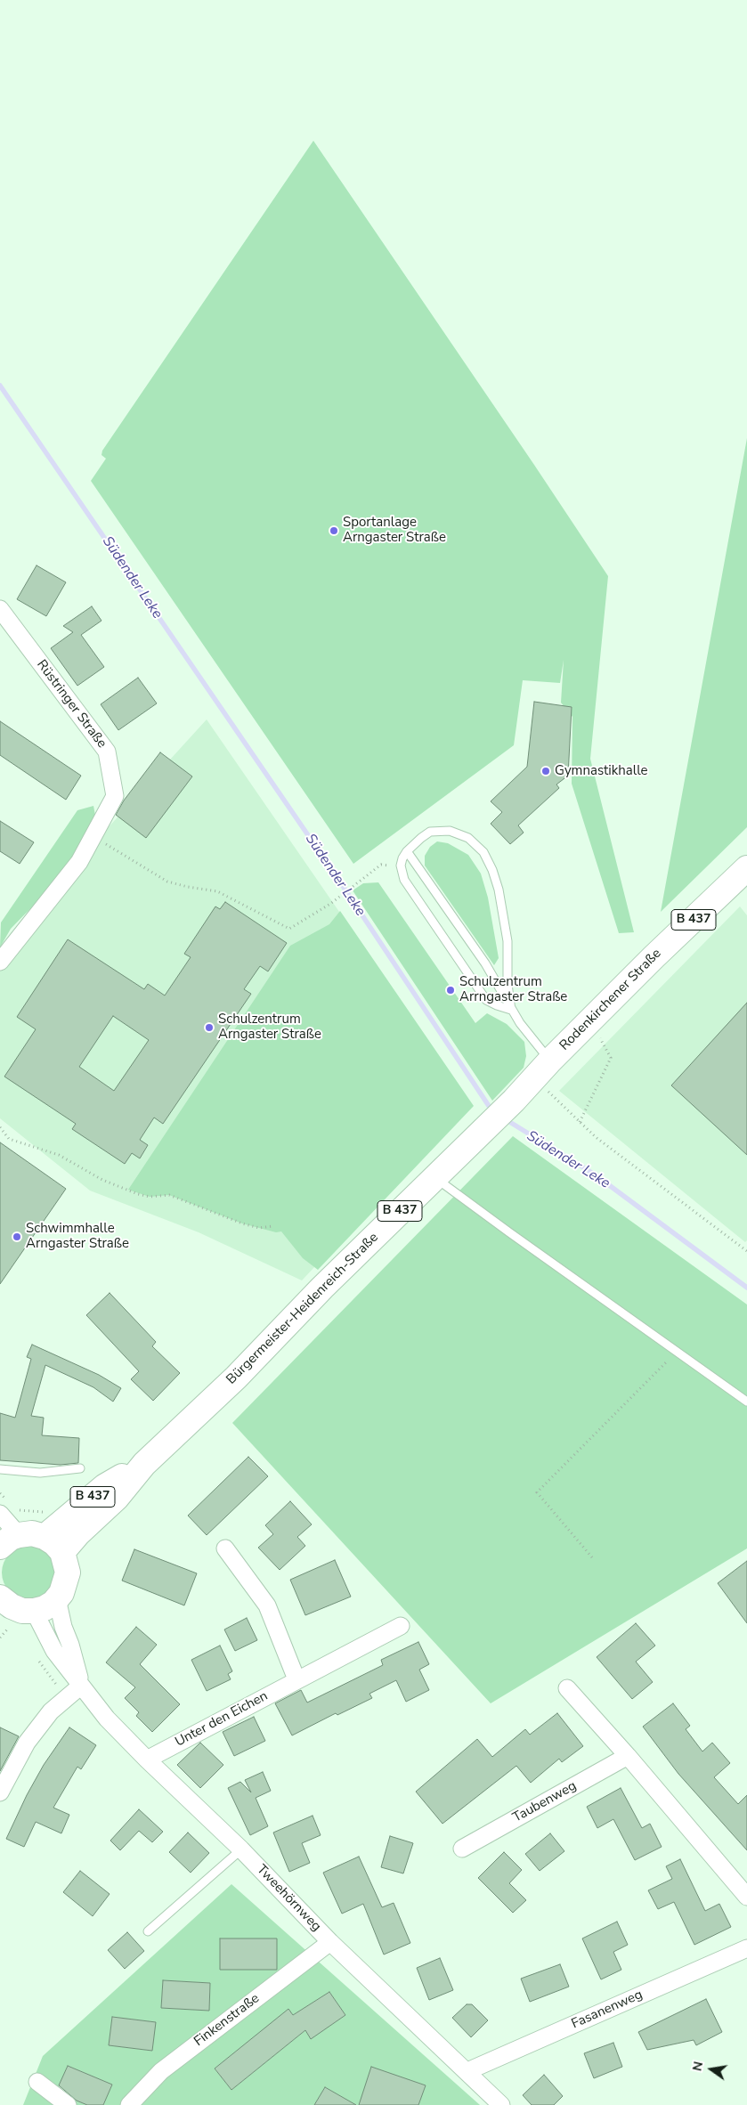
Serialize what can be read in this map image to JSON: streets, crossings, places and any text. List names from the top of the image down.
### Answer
{
  "streets": {
    "main road": ["B 437", "Rodenkirchener Straße", "Bürgermeister-Heidenreich-Straße"],
    "street": [
      "Rüstringer Straße",
      "Unter den Eichen",
      "Taubenweg",
      "Tweehörnweg",
      "Fasanenweg",
      "Finkenstraße"
    ]
  },
  "crossings": [
    ["Rodenkirchener Straße", "Bürgermeister-Heidenreich-Straße"],
    ["Unter den Eichen", "Tweehörnweg"],
    ["Tweehörnweg", "Fasanenweg"],
    ["Tweehörnweg", "Finkenstraße"]
  ],
  "water": ["Südender Leke"],
  "places": [
    "Sportanlage Arngaster Straße",
    "Gymnastikhalle",
    "Schulzentrum Arrngaster Straße",
    "Schulzentrum Arngaster Straße",
    "Schwimmhalle Arngaster Straße"
  ],
  "north": "left"
}
